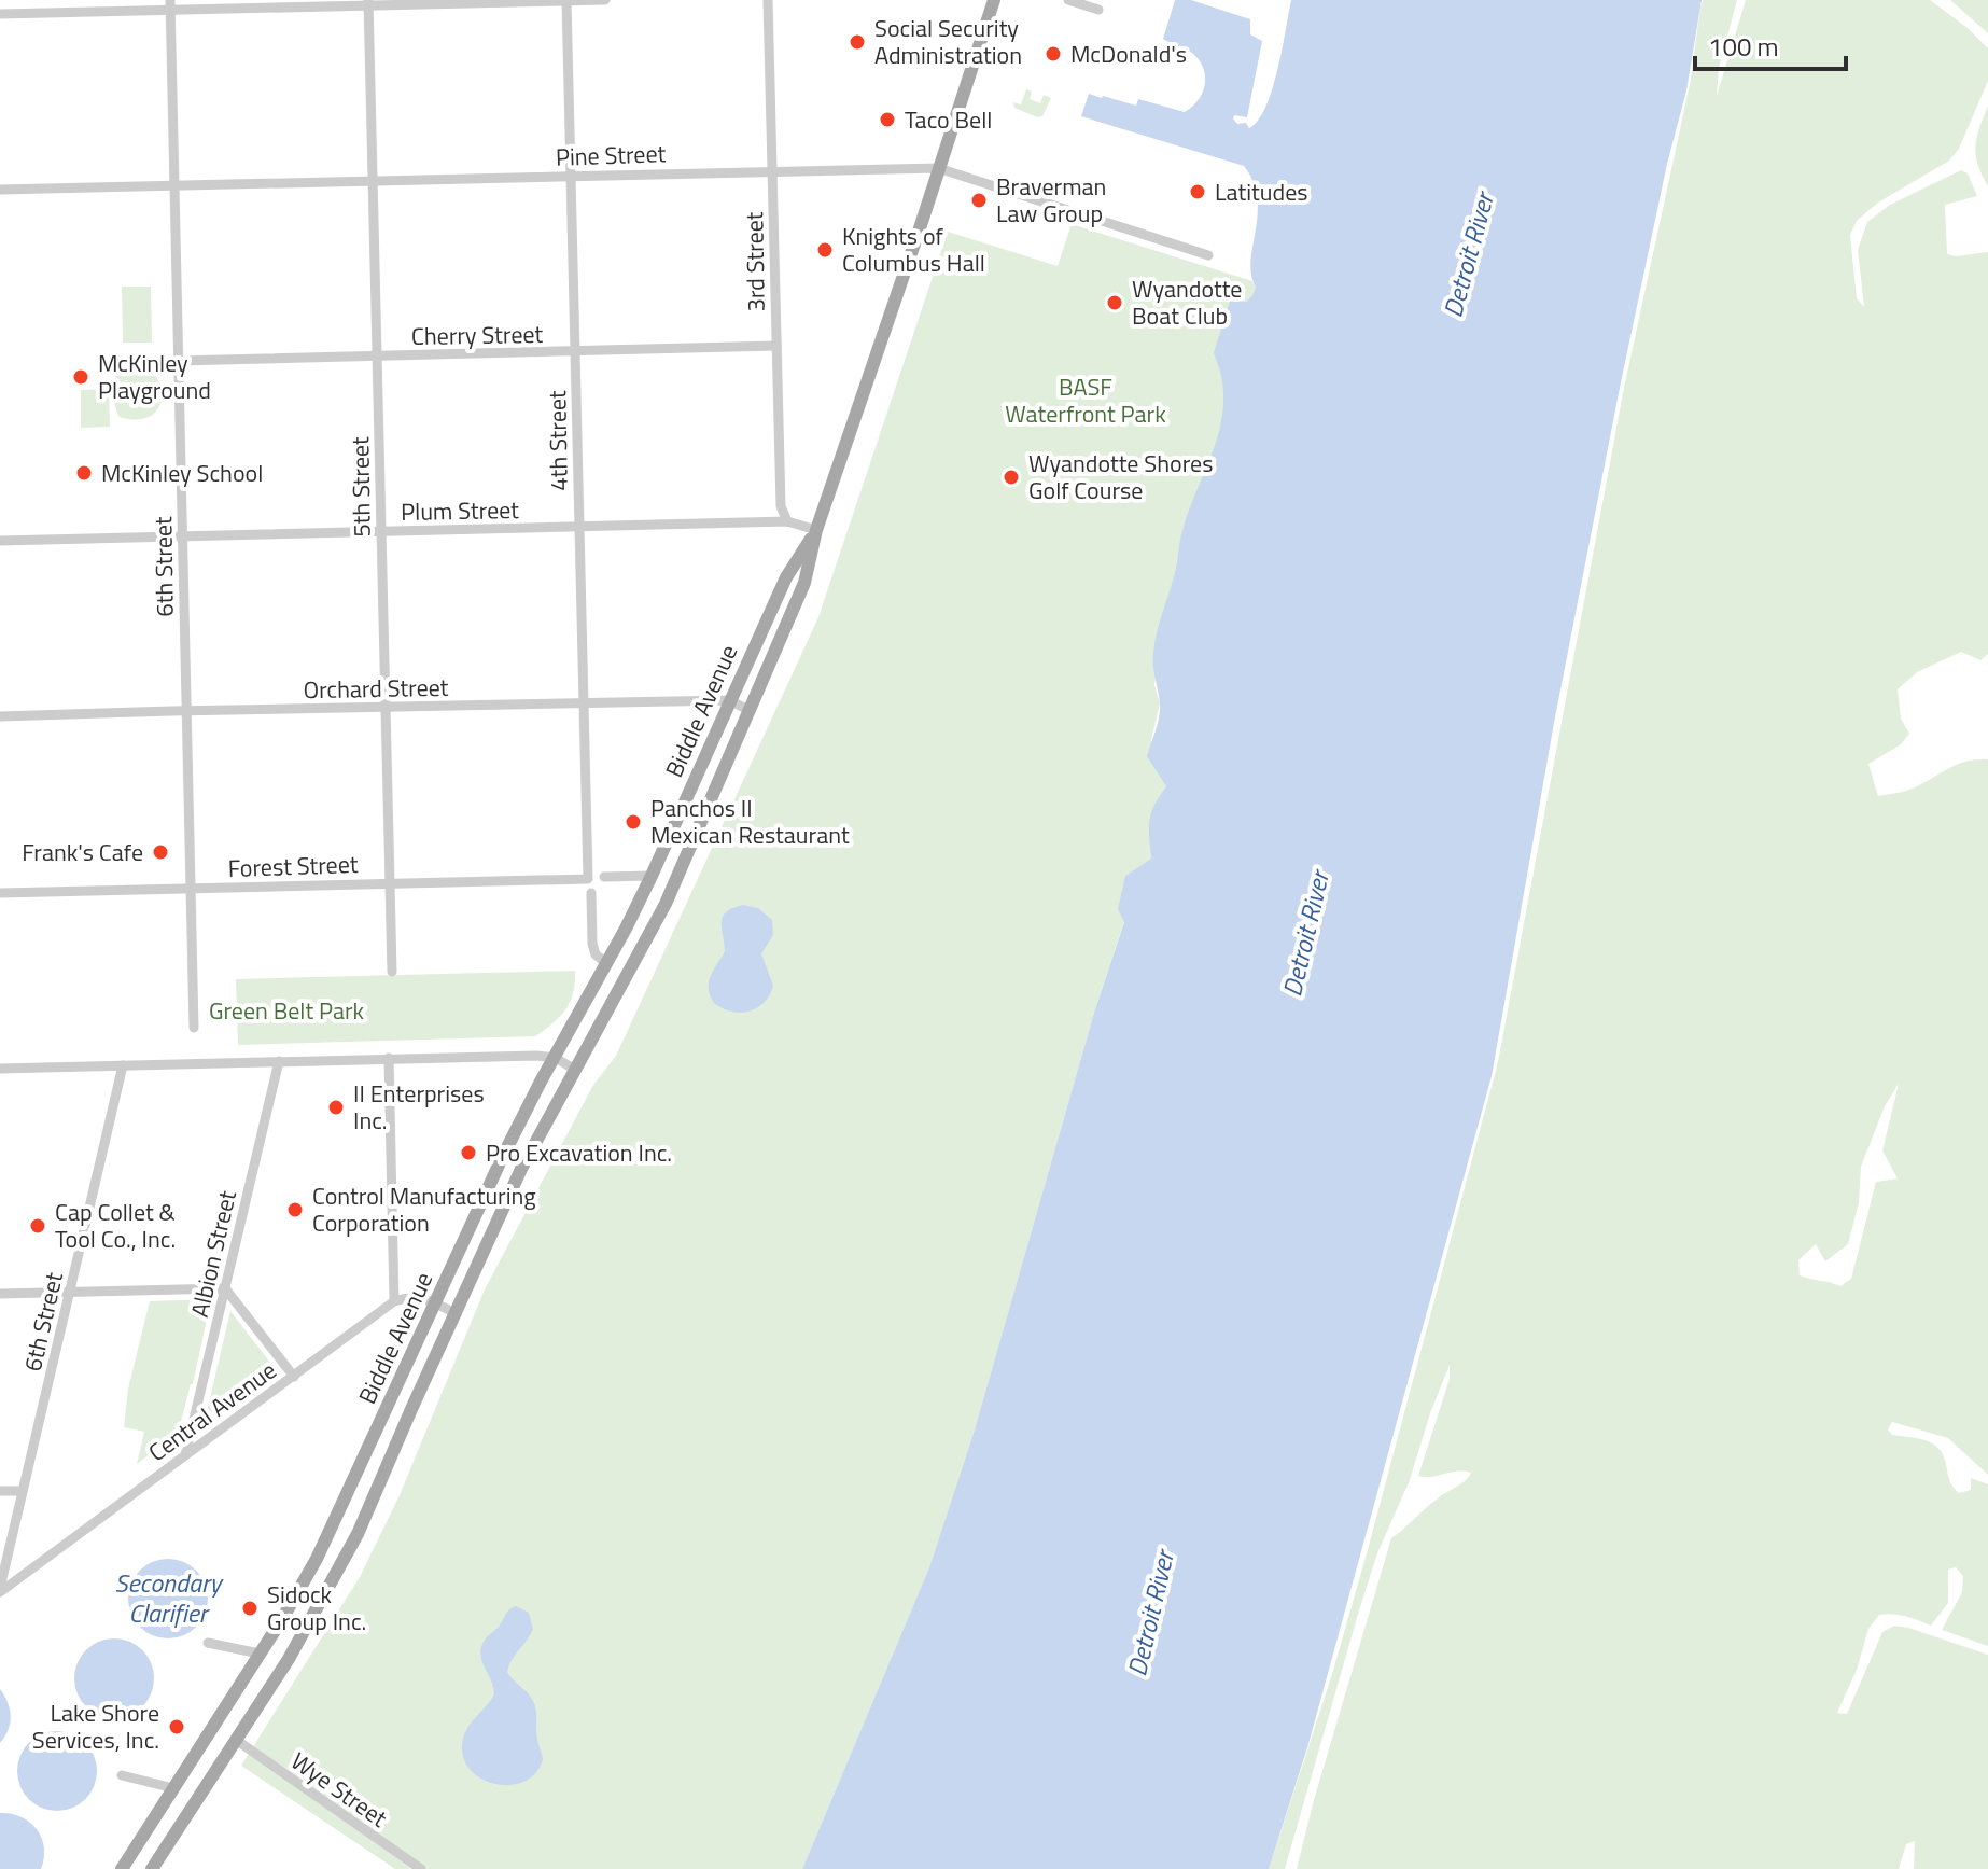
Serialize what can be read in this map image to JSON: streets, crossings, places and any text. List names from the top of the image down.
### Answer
{
  "streets": {
    "main road": ["Biddle Avenue"],
    "street": [
      "Pine Street",
      "3rd Street",
      "Cherry Street",
      "4th Street",
      "5th Street",
      "Plum Street",
      "6th Street",
      "Orchard Street",
      "Forest Street",
      "Albion Street",
      "Central Avenue",
      "Wye Street"
    ]
  },
  "crossings": [
    ["Pine Street", "3rd Street"],
    ["Pine Street", "4th Street"],
    ["Pine Street", "5th Street"],
    ["Pine Street", "6th Street"],
    ["Pine Street", "Biddle Avenue"],
    ["3rd Street", "Cherry Street"],
    ["3rd Street", "Plum Street"],
    ["Cherry Street", "4th Street"],
    ["Cherry Street", "5th Street"],
    ["Cherry Street", "6th Street"],
    ["4th Street", "Plum Street"],
    ["4th Street", "Orchard Street"],
    ["4th Street", "Forest Street"],
    ["5th Street", "Plum Street"],
    ["5th Street", "Orchard Street"],
    ["5th Street", "Forest Street"],
    ["Plum Street", "6th Street"],
    ["Plum Street", "Biddle Avenue"],
    ["6th Street", "Orchard Street"],
    ["6th Street", "Forest Street"],
    ["6th Street", "Central Avenue"],
    ["Orchard Street", "Biddle Avenue"],
    ["Biddle Avenue", "Wye Street"],
    ["Albion Street", "Central Avenue"]
  ],
  "water": ["Detroit River", "Secondary Clarifier"],
  "parks": ["BASF Waterfront Park", "Green Belt Park"],
  "places": [
    "Social Security Administration",
    "McDonald's",
    "Taco Bell",
    "Latitudes",
    "Braverman Law Group",
    "Knights of Columbus Hall",
    "Wyandotte Boat Club",
    "McKinley Playground",
    "McKinley School",
    "Wyandotte Shores Golf Course",
    "Panchos II Mexican Restaurant",
    "Frank's Cafe",
    "II Enterprises Inc.",
    "Pro Excavation Inc.",
    "Control Manufacturing Corporation",
    "Cap Collet & Tool Co., Inc.",
    "Sidock Group Inc.",
    "Lake Shore Services, Inc."
  ],
  "scale_bar": "100 m"
}
